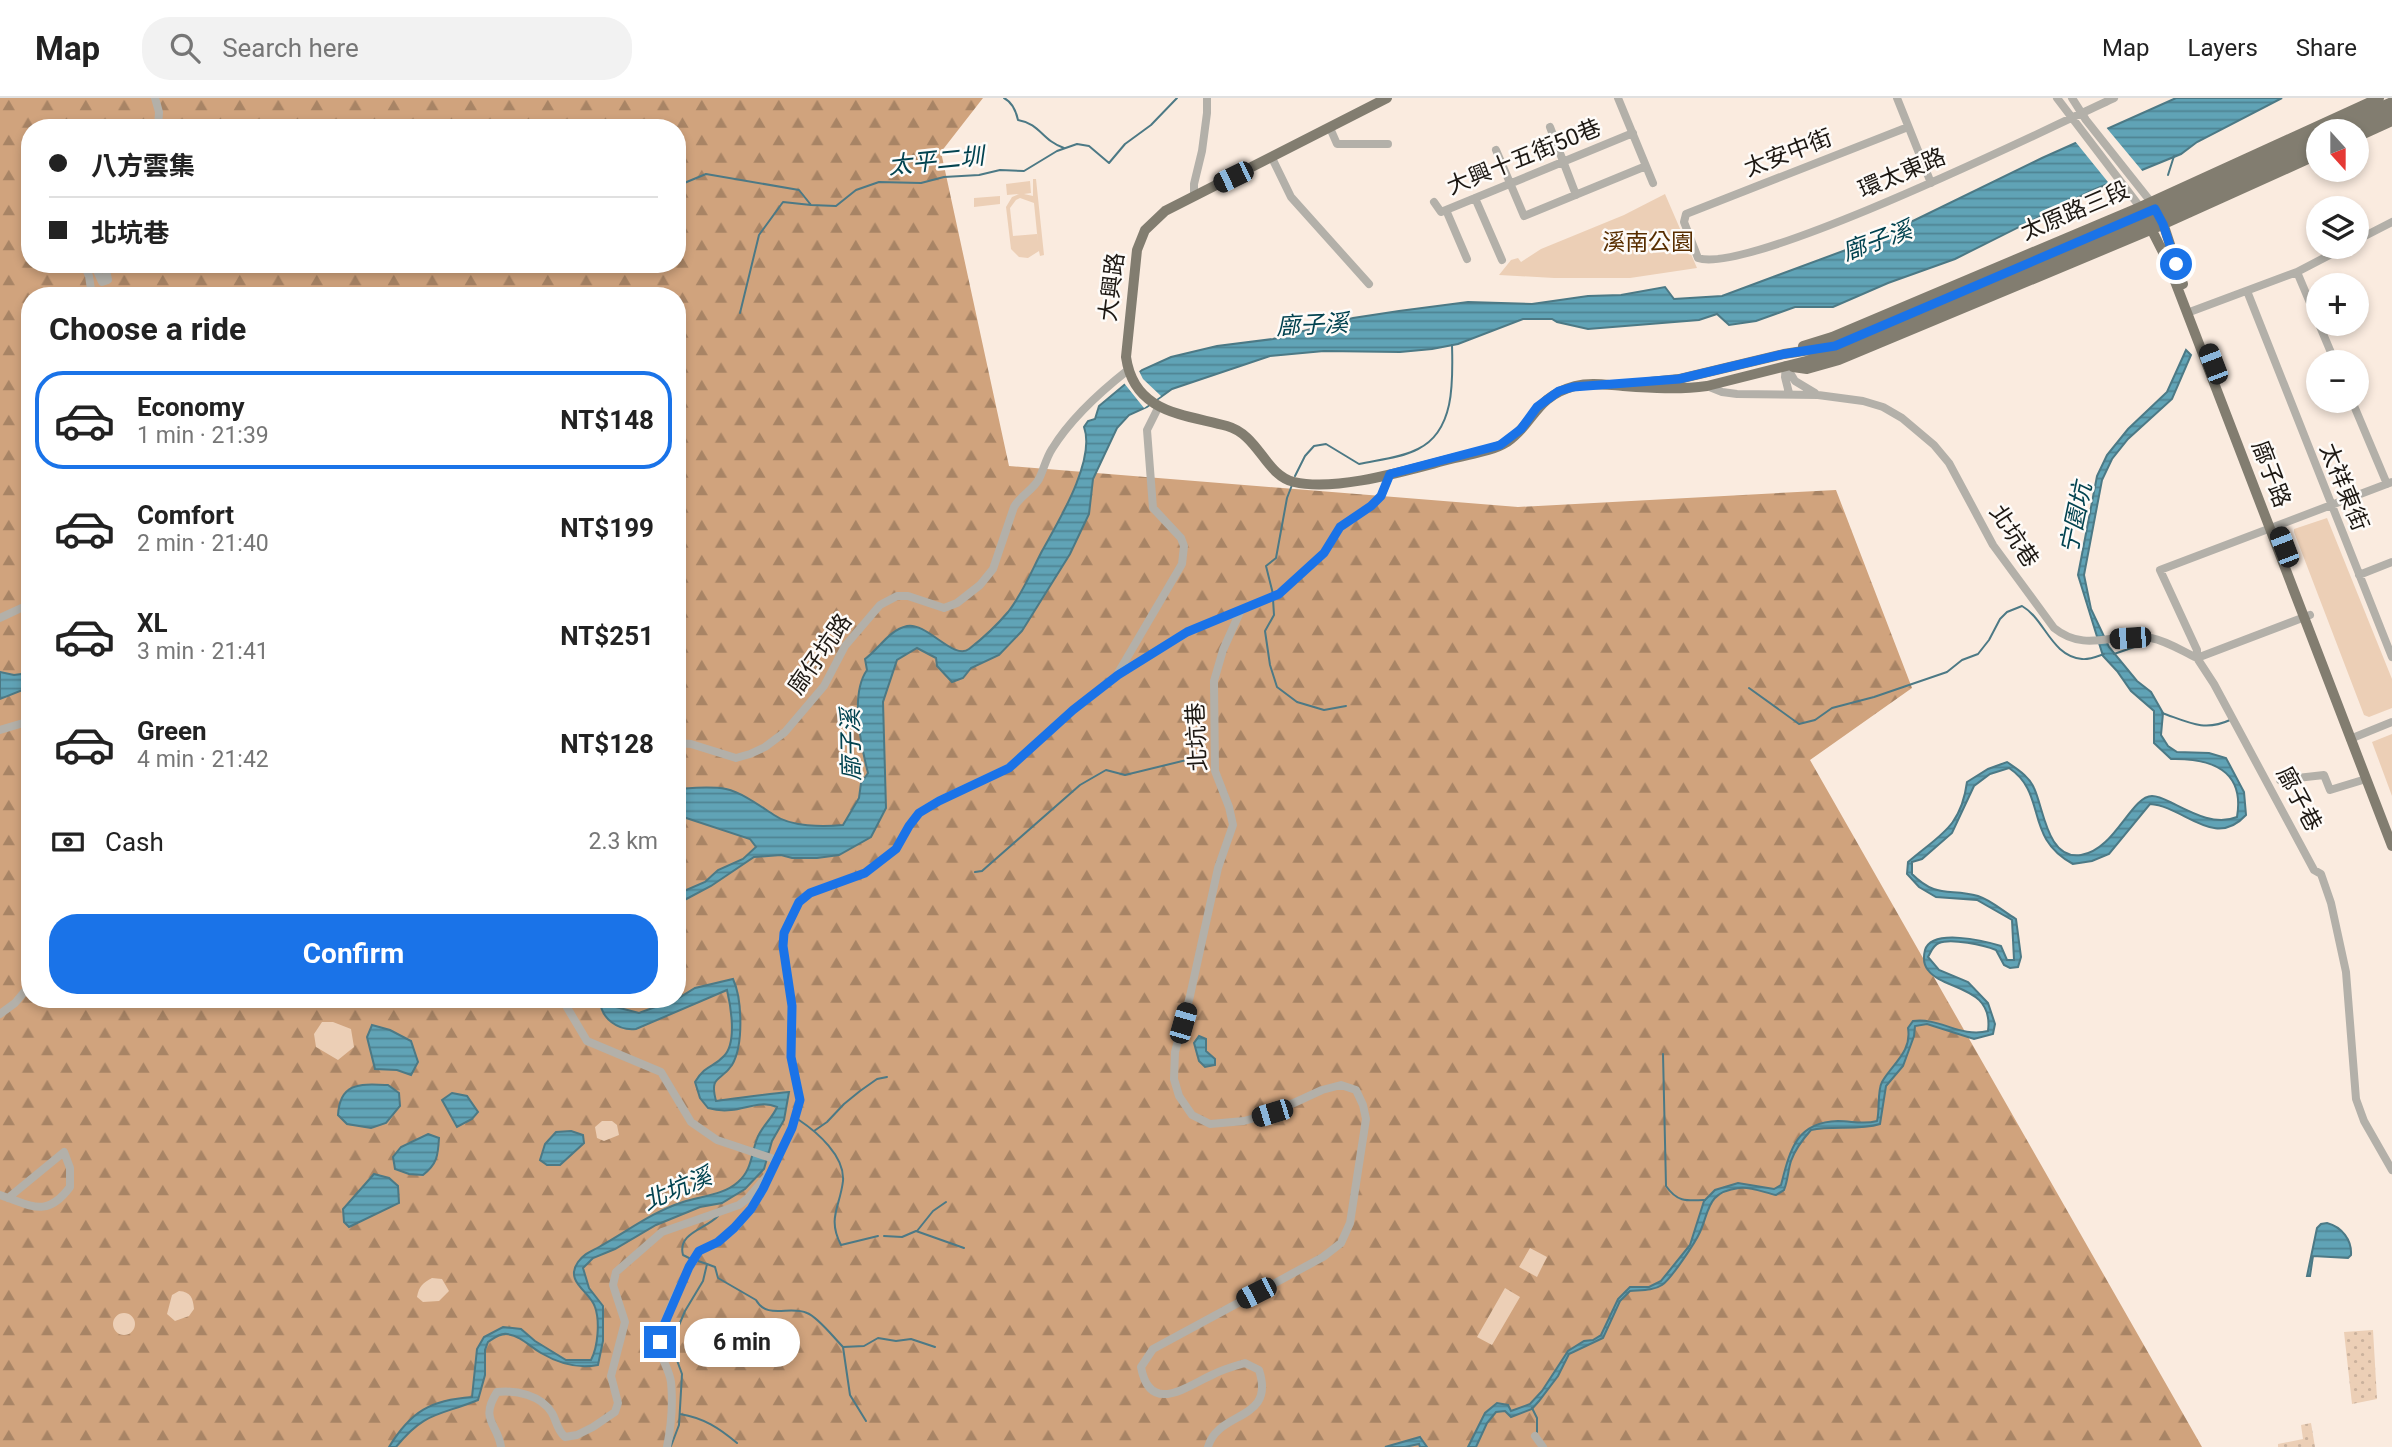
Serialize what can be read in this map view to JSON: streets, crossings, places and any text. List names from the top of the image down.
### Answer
{
  "streets": {
    "main road": ["太原路三段", "大興路", "廍子路"],
    "street": [
      "太安中街",
      "大興十五街50巷",
      "環太東路",
      "太祥東街",
      "北坑巷",
      "廍仔坑路",
      "廍子巷"
    ]
  },
  "crossings": [
    ["太安中街", "環太東路"],
    ["太原路三段", "廍子路"],
    ["大興路", "廍仔坑路"],
    ["廍子路", "廍子巷"],
    ["北坑巷", "廍子巷"]
  ],
  "water": [
    "太平二圳",
    "廍子溪",
    "宁園坑",
    "北坑溪"
  ],
  "parks": ["溪南公園"],
  "north": "bottom",
  "page": {
    "header": "Map",
    "search": "Search here",
    "nav": ["Map", "Layers", "Share"],
    "map_buttons": ["+", "−"],
    "banner": ["八方雲集", "北坑巷"],
    "heading": "Choose a ride",
    "list": [
      {
        "name": "Economy",
        "note": "1 min · 21:39",
        "value": "NT$148"
      },
      {
        "name": "Comfort",
        "note": "2 min · 21:40",
        "value": "NT$199"
      },
      {
        "name": "XL",
        "note": "3 min · 21:41",
        "value": "NT$251"
      },
      {
        "name": "Green",
        "note": "4 min · 21:42",
        "value": "NT$128"
      }
    ],
    "pay": ["Cash", "2.3 km"],
    "buttons": "Confirm",
    "bubble": "6 min"
  }
}
